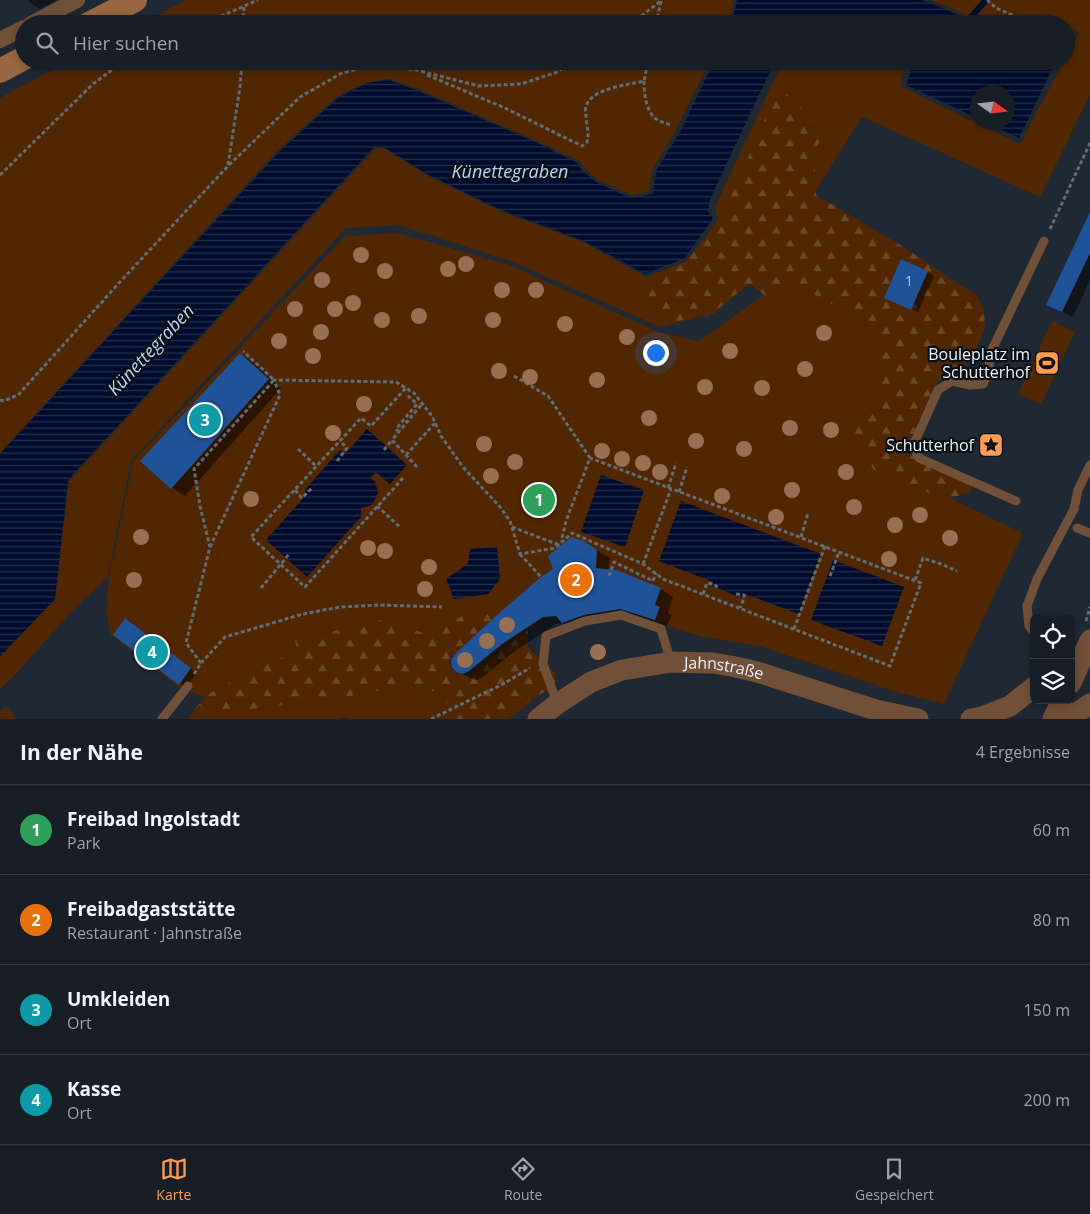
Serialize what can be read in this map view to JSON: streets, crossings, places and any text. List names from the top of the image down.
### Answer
{
  "streets": {
    "street": ["Jahnstraße"]
  },
  "water": ["Künettegraben"],
  "places": {
    "sports": ["Bouleplatz im Schutterhof"],
    "place": ["Schutterhof"]
  },
  "house_numbers": ["1"],
  "north": "right",
  "page": {
    "search": "Hier suchen",
    "pins": [
      "3",
      "1",
      "2",
      "4"
    ],
    "heading": ["In der Nähe", "4 Ergebnisse"],
    "list": [
      {
        "mark": "1",
        "name": "Freibad Ingolstadt",
        "note": "Park",
        "value": "60 m"
      },
      {
        "mark": "2",
        "name": "Freibadgaststätte",
        "note": "Restaurant · Jahnstraße",
        "value": "80 m"
      },
      {
        "mark": "3",
        "name": "Umkleiden",
        "note": "Ort",
        "value": "150 m"
      },
      {
        "mark": "4",
        "name": "Kasse",
        "note": "Ort",
        "value": "200 m"
      }
    ],
    "nav": ["Karte", "Route", "Gespeichert"]
  }
}
